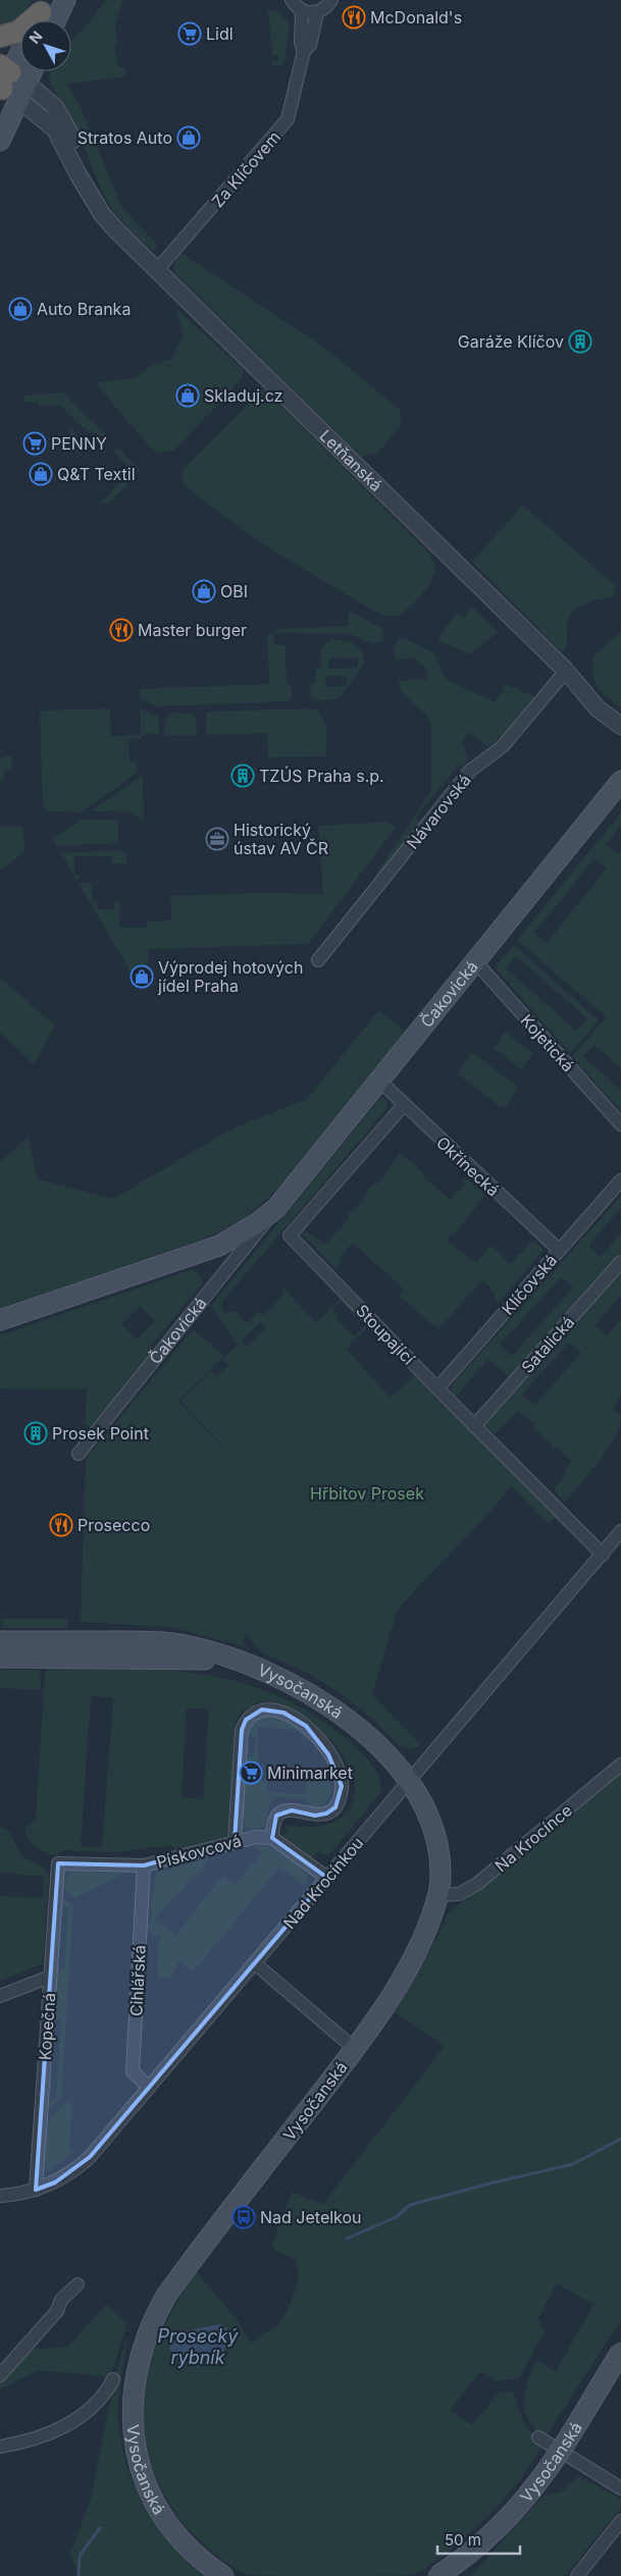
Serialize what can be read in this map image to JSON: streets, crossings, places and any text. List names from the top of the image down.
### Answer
{
  "streets": {
    "main road": ["Čakovická", "Vysočanská"],
    "street": [
      "Za Klíčovem",
      "Letňanská",
      "Návarovská",
      "Kojetická",
      "Okřínecká",
      "Klíčovská",
      "Stoupající",
      "Satalická",
      "Na Krocínce",
      "Pískovcová",
      "Nad Krocínkou",
      "Cihlářská",
      "Kopečná"
    ]
  },
  "crossings": [
    ["Za Klíčovem", "Letňanská"],
    ["Letňanská", "Návarovská"],
    ["Čakovická", "Kojetická"],
    ["Čakovická", "Okřínecká"],
    ["Okřínecká", "Klíčovská"],
    ["Okřínecká", "Stoupající"],
    ["Klíčovská", "Stoupající"],
    ["Stoupající", "Satalická"],
    ["Stoupající", "Nad Krocínkou"],
    ["Vysočanská", "Na Krocínce"],
    ["Vysočanská", "Nad Krocínkou"],
    ["Pískovcová", "Cihlářská"],
    ["Pískovcová", "Kopečná"],
    ["Nad Krocínkou", "Cihlářská"],
    ["Nad Krocínkou", "Kopečná"]
  ],
  "water": ["Prosecký rybník"],
  "parks": ["Hřbitov Prosek"],
  "places": {
    "restaurant": ["McDonald's", "Master burger", "Prosecco"],
    "supermarket": ["Lidl", "PENNY", "Minimarket"],
    "shop": [
      "Stratos Auto",
      "Auto Branka",
      "Skladuj.cz",
      "Q&T Textil",
      "OBI",
      "Výprodej hotových jídel Praha"
    ],
    "building": ["Garáže Klíčov", "TZÚS Praha s.p.", "Prosek Point"],
    "office": ["Historický ústav AV ČR"],
    "bus stop": ["Nad Jetelkou"]
  },
  "scale_bar": "50 m",
  "north": "top left"
}
